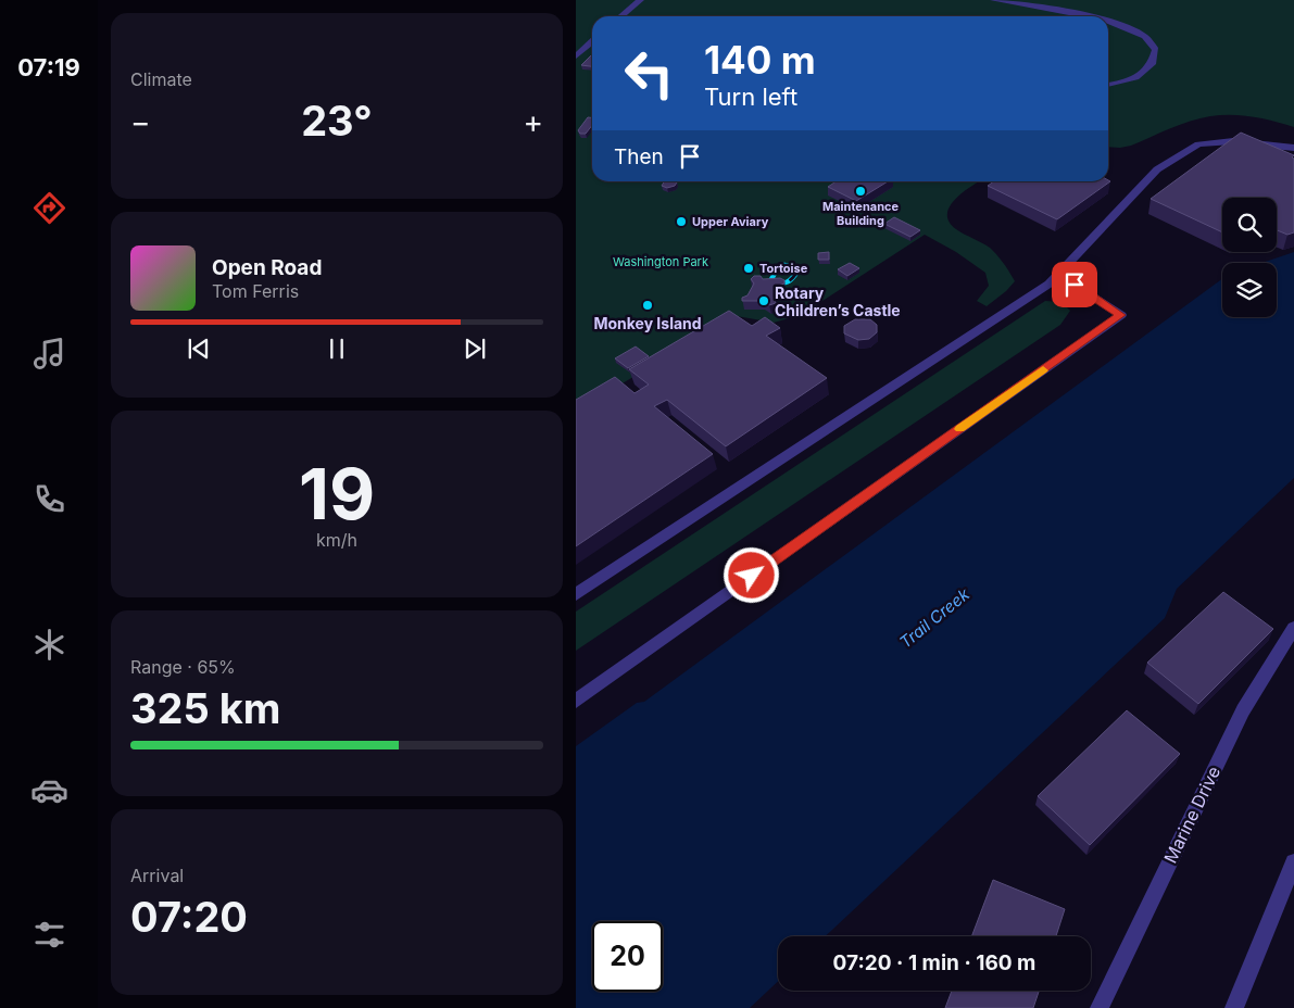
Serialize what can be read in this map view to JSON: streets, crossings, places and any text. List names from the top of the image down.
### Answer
{
  "streets": {
    "street": ["Marine Drive"]
  },
  "water": ["Trail Creek"],
  "parks": ["Washington Park"],
  "places": [
    "Maintenance Building",
    "Upper Aviary",
    "Tortoise",
    "Rotary Children’s Castle",
    "Monkey Island"
  ],
  "page": {
    "tabs": "07:19",
    "tile": [
      "Climate",
      ["19", "km/h"],
      ["Range · 65%", "325 km"],
      ["Arrival", "07:20"]
    ],
    "turn": ["140 m", "Turn left"],
    "heat": ["−", "23°", "+"],
    "then": "Then",
    "song": ["Open Road", "Tom Ferris"],
    "limit": "20",
    "trip": "07:20 · 1 min · 160 m"
  }
}
